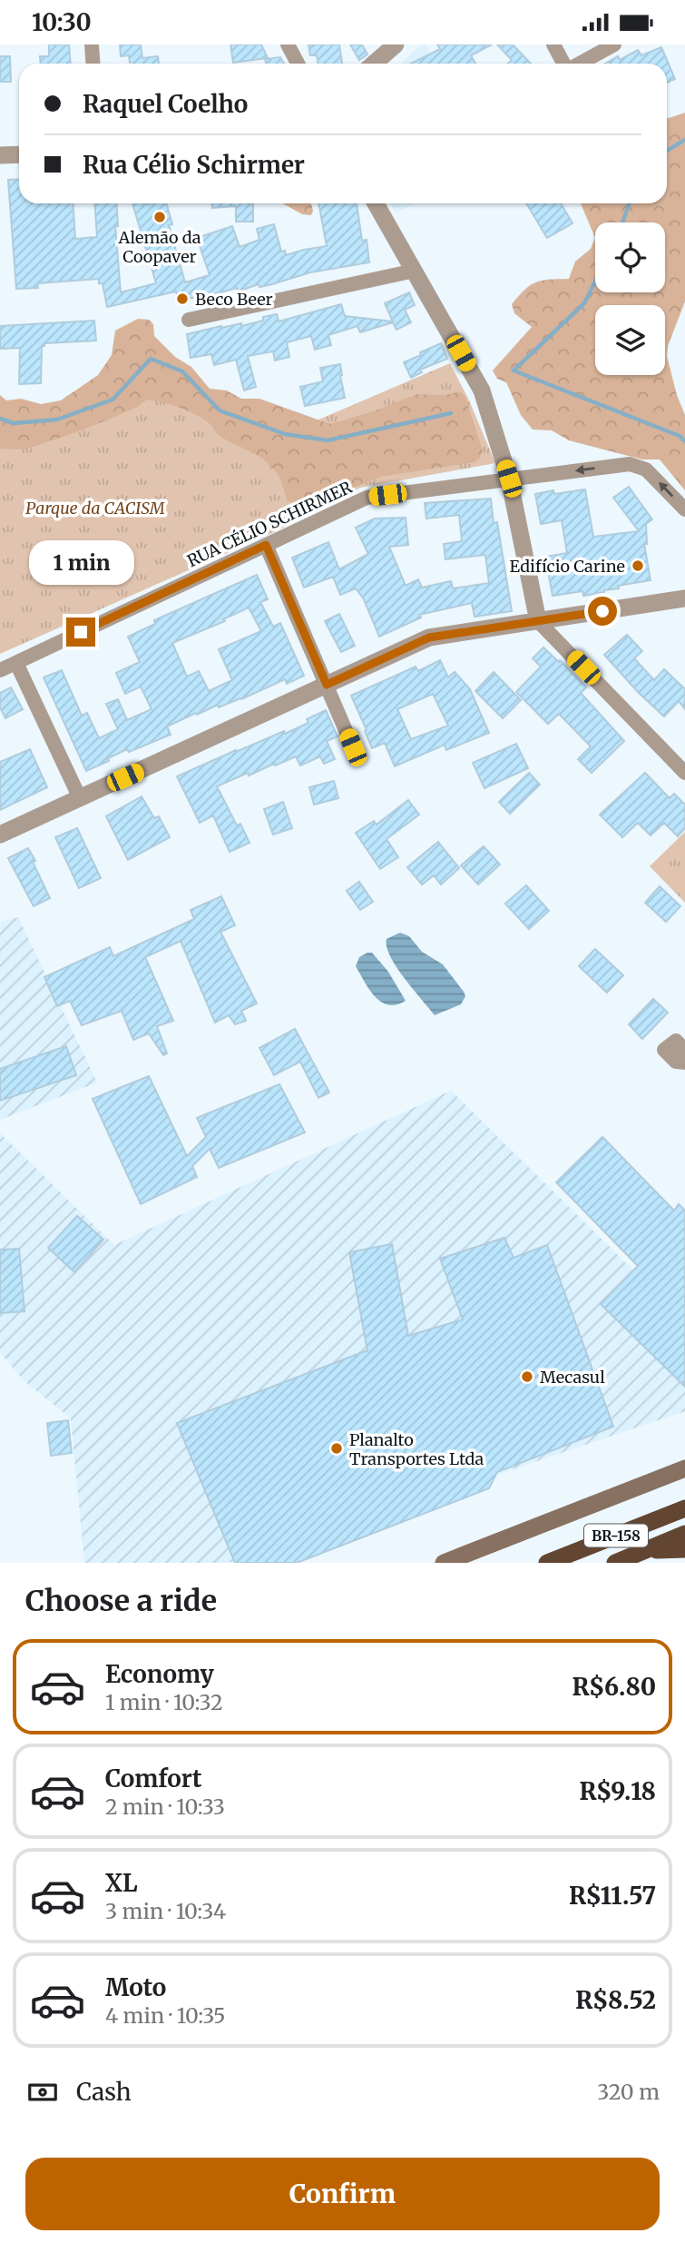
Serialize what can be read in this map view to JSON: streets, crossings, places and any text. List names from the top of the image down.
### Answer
{
  "streets": {
    "highway": ["BR-158"],
    "street": ["RUA CÉLIO SCHIRMER"]
  },
  "parks": ["Parque da CACISM"],
  "places": [
    "Alemão da Coopaver",
    "Beco Beer",
    "Edifício Carine",
    "Mecasul",
    "Planalto Transportes Ltda"
  ],
  "page": {
    "status": "10:30",
    "banner": ["Raquel Coelho", "Rua Célio Schirmer"],
    "bubble": "1 min",
    "heading": "Choose a ride",
    "list": [
      {
        "name": "Economy",
        "note": "1 min · 10:32",
        "value": "R$6.80"
      },
      {
        "name": "Comfort",
        "note": "2 min · 10:33",
        "value": "R$9.18"
      },
      {
        "name": "XL",
        "note": "3 min · 10:34",
        "value": "R$11.57"
      },
      {
        "name": "Moto",
        "note": "4 min · 10:35",
        "value": "R$8.52"
      }
    ],
    "pay": ["Cash", "320 m"],
    "buttons": "Confirm"
  }
}
